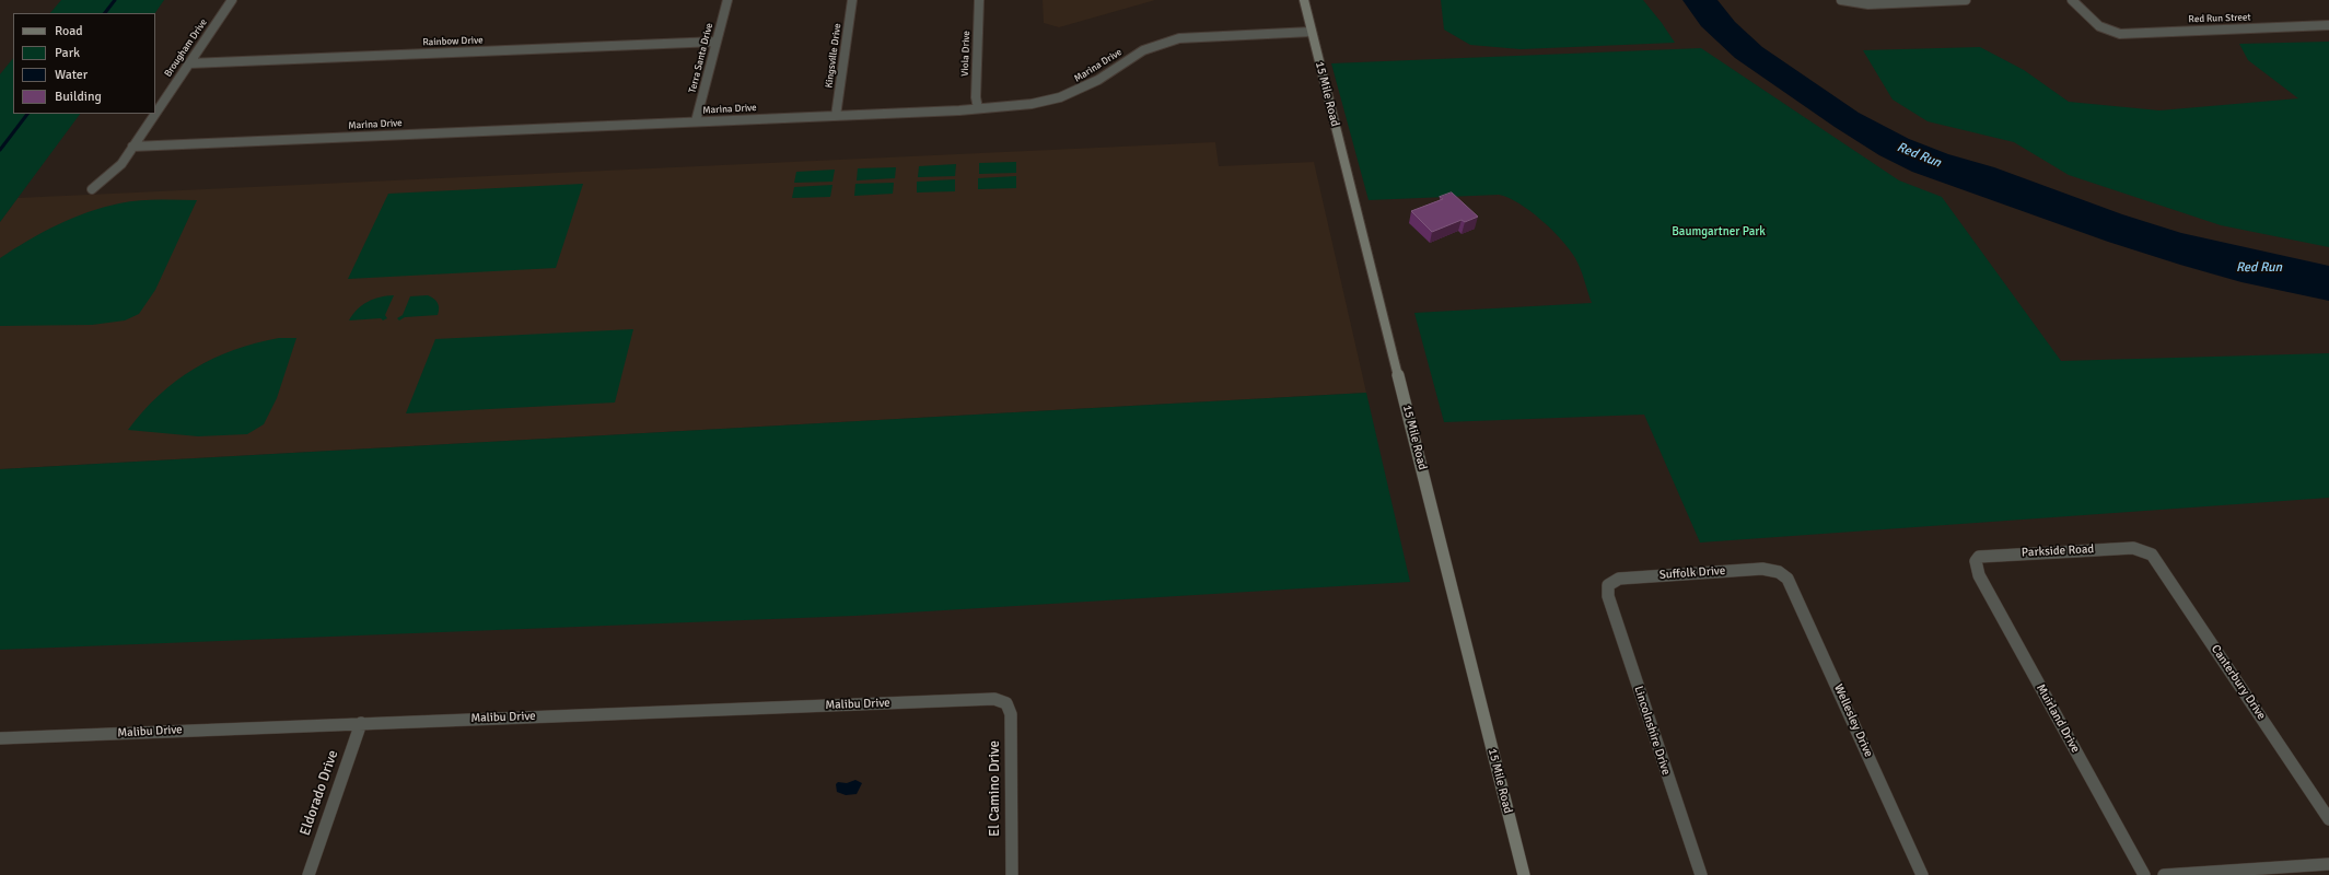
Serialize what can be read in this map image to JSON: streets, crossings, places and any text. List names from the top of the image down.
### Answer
{
  "streets": {
    "main road": ["15 Mile Road"],
    "street": [
      "Red Run Street",
      "Rainbow Drive",
      "Brougham Drive",
      "Viola Drive",
      "Kingsville Drive",
      "Terra Santa Drive",
      "Marina Drive",
      "Parkside Road",
      "Suffolk Drive",
      "Canterbury Drive",
      "Malibu Drive",
      "Muirland Drive",
      "Wellesley Drive",
      "Lincolnshire Drive",
      "El Camino Drive",
      "Eldorado Drive"
    ]
  },
  "crossings": [
    ["Rainbow Drive", "Brougham Drive"],
    ["Rainbow Drive", "Terra Santa Drive"],
    ["Brougham Drive", "Marina Drive"],
    ["Viola Drive", "Marina Drive"],
    ["Kingsville Drive", "Marina Drive"],
    ["Terra Santa Drive", "Marina Drive"],
    ["Marina Drive", "15 Mile Road"],
    ["Parkside Road", "Canterbury Drive"],
    ["Parkside Road", "Muirland Drive"],
    ["Suffolk Drive", "Wellesley Drive"],
    ["Suffolk Drive", "Lincolnshire Drive"],
    ["Malibu Drive", "El Camino Drive"],
    ["Malibu Drive", "Eldorado Drive"]
  ],
  "water": ["Red Run"],
  "parks": ["Baumgartner Park"],
  "legend": [
    "Road",
    "Park",
    "Water",
    "Building"
  ]
}
